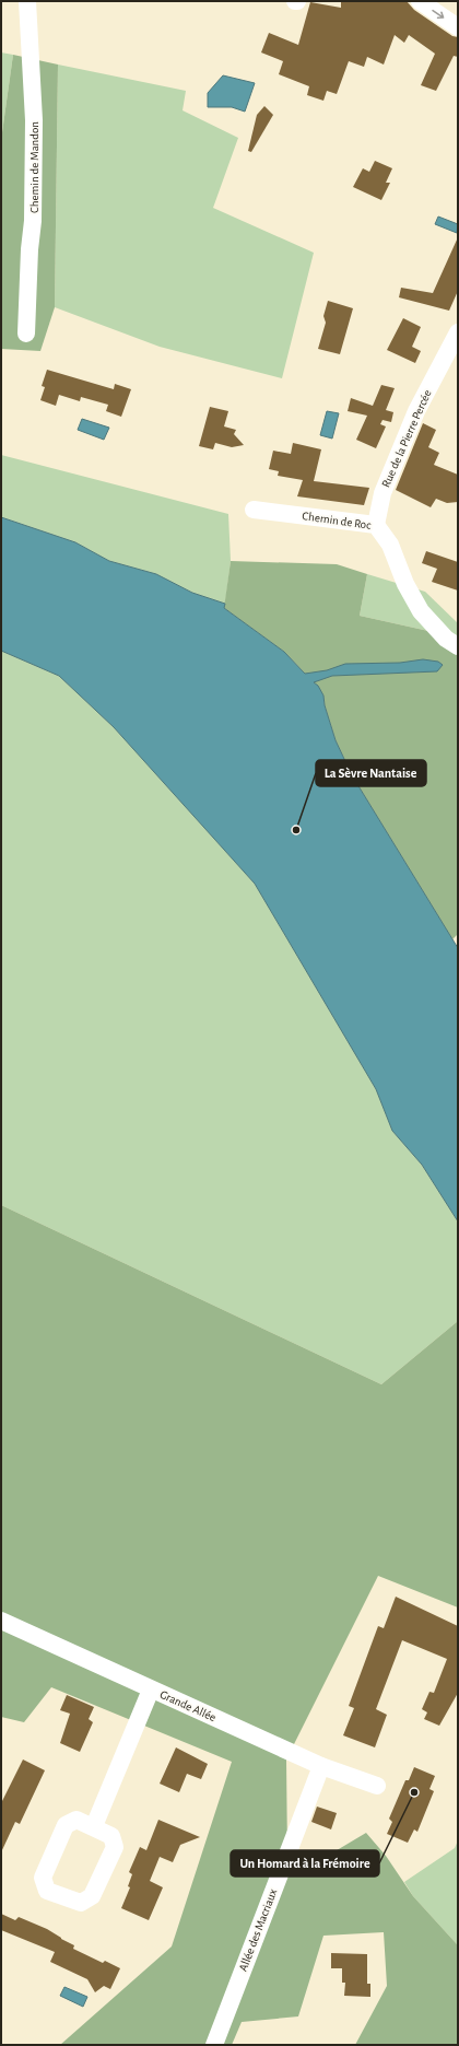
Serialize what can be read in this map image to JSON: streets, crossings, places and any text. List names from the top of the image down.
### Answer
{
  "streets": {
    "street": [
      "Chemin de Mandon",
      "Rue de la Pierre Percée",
      "Chemin de Roc",
      "Grande Allée",
      "Allée des Macriaux"
    ]
  },
  "crossings": [
    ["Rue de la Pierre Percée", "Chemin de Roc"],
    ["Grande Allée", "Allée des Macriaux"]
  ],
  "places": ["La Sèvre Nantaise", "Un Homard à la Frémoire"]
}
